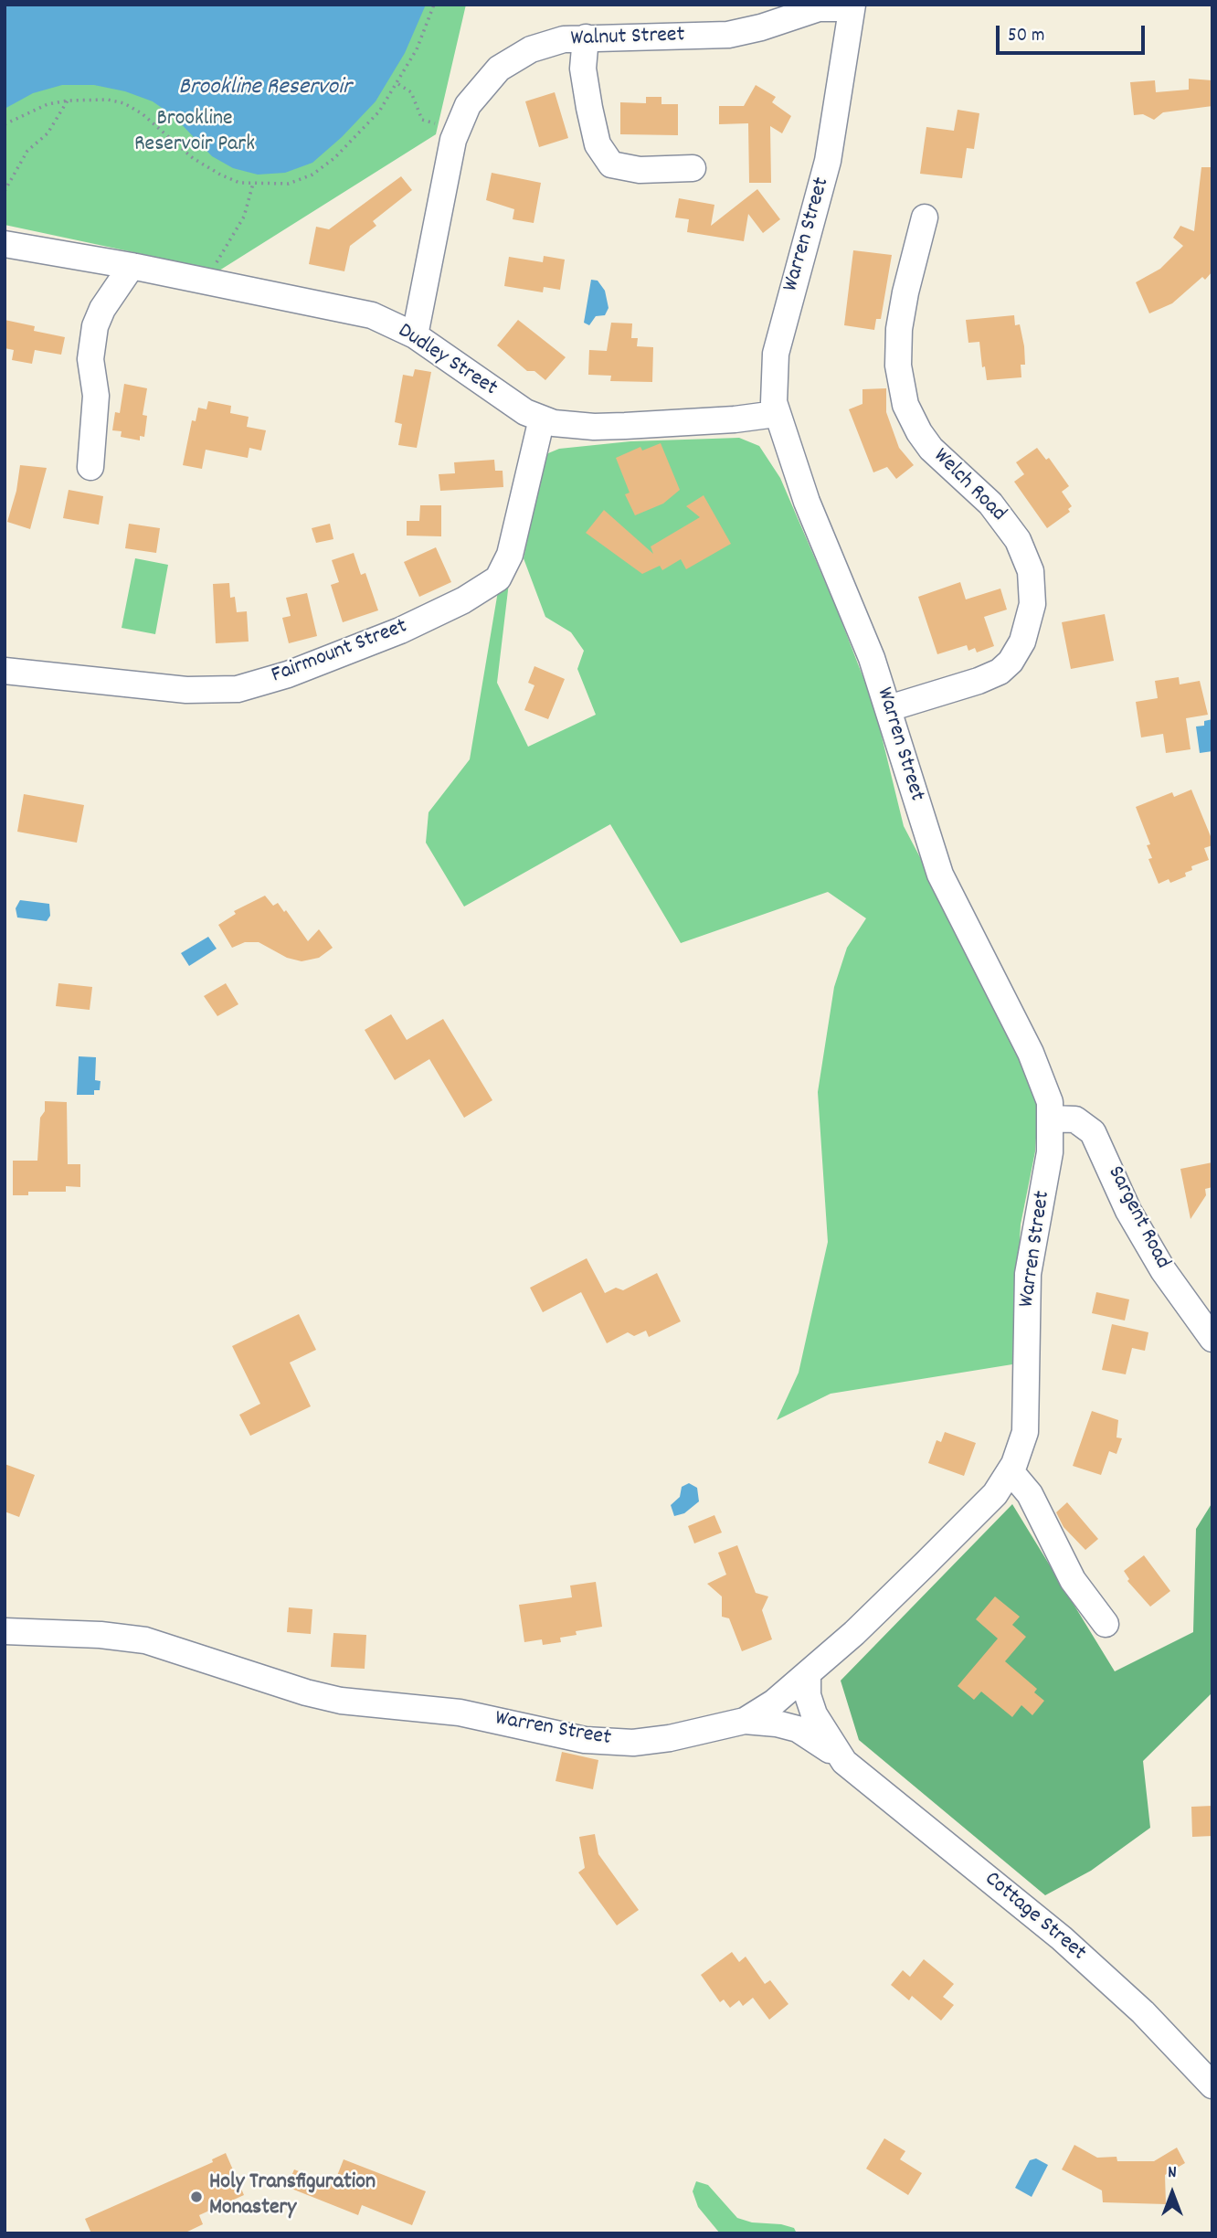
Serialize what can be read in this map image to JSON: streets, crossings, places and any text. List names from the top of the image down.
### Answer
{
  "streets": {
    "street": [
      "Walnut Street",
      "Warren Street",
      "Dudley Street",
      "Welch Road",
      "Fairmount Street",
      "Sargent Road",
      "Cottage Street"
    ]
  },
  "crossings": [
    ["Walnut Street", "Warren Street"],
    ["Walnut Street", "Dudley Street"],
    ["Warren Street", "Dudley Street"],
    ["Warren Street", "Welch Road"],
    ["Warren Street", "Sargent Road"],
    ["Warren Street", "Cottage Street"],
    ["Dudley Street", "Fairmount Street"]
  ],
  "water": ["Brookline Reservoir"],
  "parks": ["Brookline Reservoir Park"],
  "places": ["Holy Transfiguration Monastery"],
  "scale_bar": "50 m",
  "north": "top"
}
